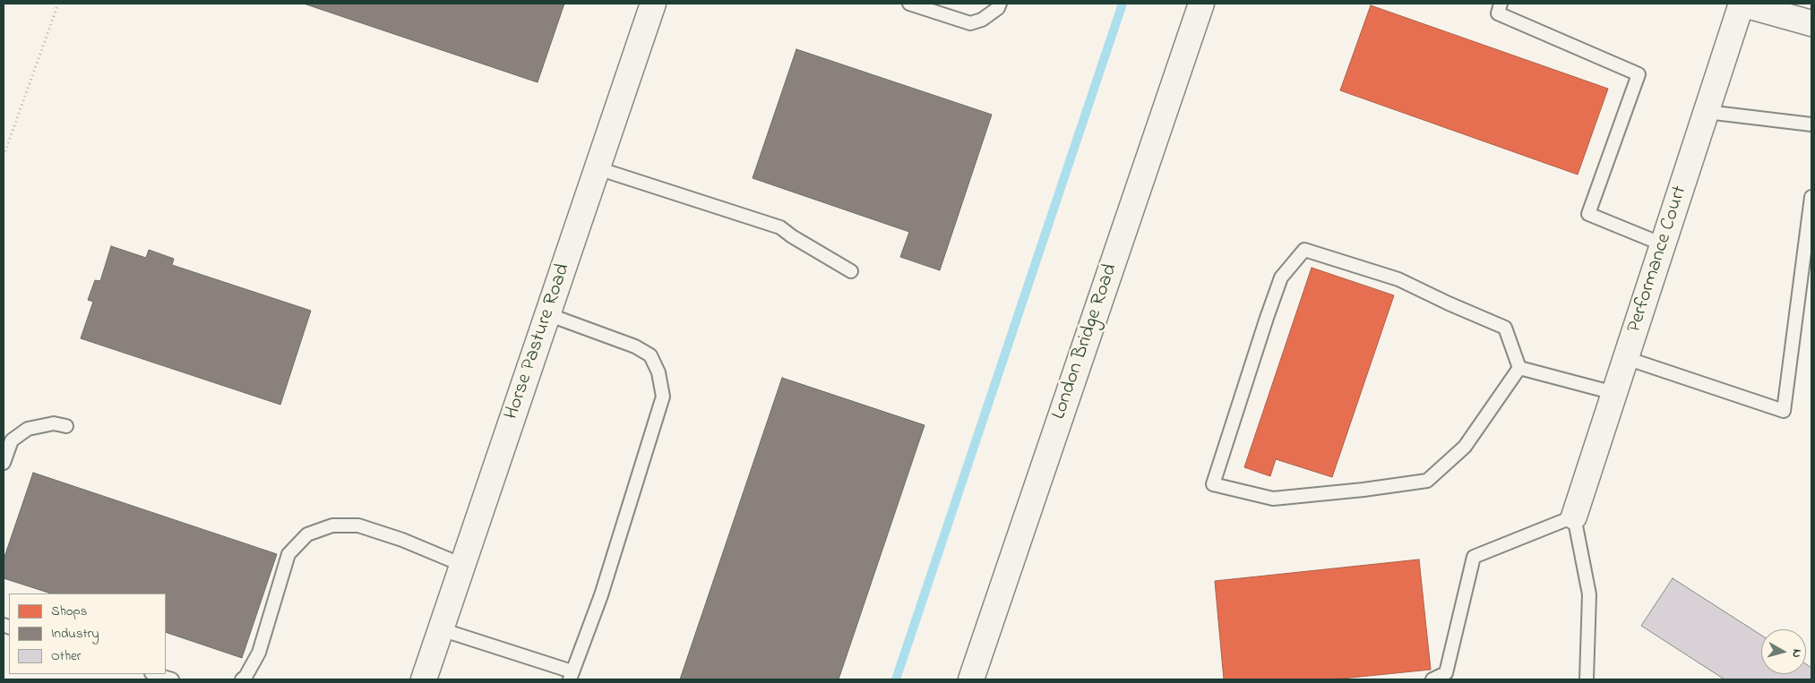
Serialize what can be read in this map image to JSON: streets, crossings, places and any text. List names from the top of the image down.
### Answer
{
  "streets": {
    "street": ["Performance Court", "Horse Pasture Road", "London Bridge Road"]
  },
  "legend": ["Shops", "Industry", "Other"],
  "north": "right"
}
